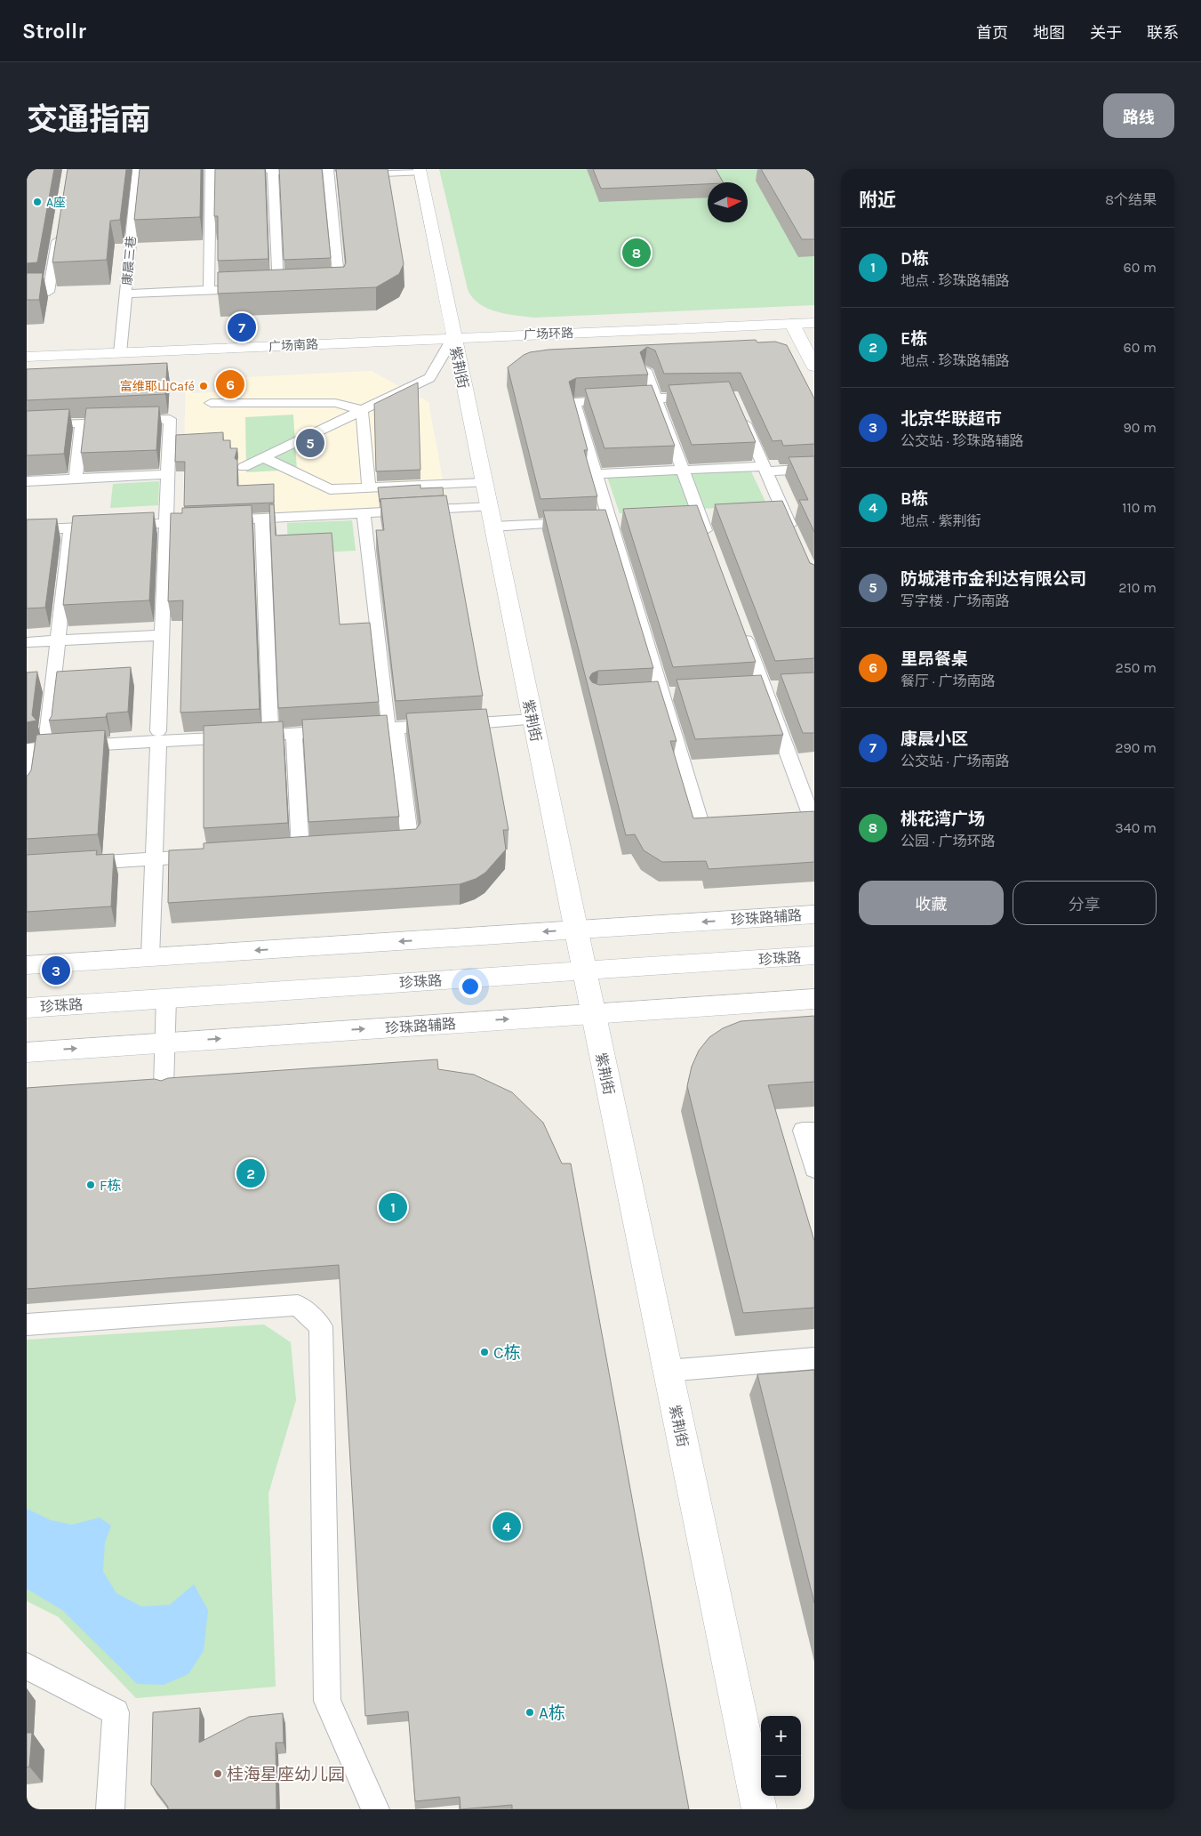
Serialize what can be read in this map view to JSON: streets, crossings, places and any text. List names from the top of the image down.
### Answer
{
  "streets": {
    "street": [
      "广场环路",
      "广场南路",
      "紫荆街",
      "珍珠路辅路",
      "珍珠路"
    ],
    "lane": ["康晨三巷"]
  },
  "crossings": [
    ["康晨三巷", "广场南路"],
    ["广场环路", "广场南路"],
    ["广场环路", "紫荆街"],
    ["广场南路", "紫荆街"],
    ["紫荆街", "珍珠路辅路"],
    ["紫荆街", "珍珠路"]
  ],
  "places": [
    "A座",
    "富维耶山Café",
    "F栋",
    "C栋",
    "A栋",
    "桂海星座幼儿园"
  ],
  "north": "right",
  "page": {
    "header": "Strollr",
    "nav": [
      "首页",
      "地图",
      "关于",
      "联系"
    ],
    "title": "交通指南",
    "buttons": [
      "路线",
      ["收藏", "分享"]
    ],
    "heading": ["附近", "8个结果"],
    "list": [
      {
        "mark": "1",
        "name": "D栋",
        "note": "地点 · 珍珠路辅路",
        "value": "60 m"
      },
      {
        "mark": "2",
        "name": "E栋",
        "note": "地点 · 珍珠路辅路",
        "value": "60 m"
      },
      {
        "mark": "3",
        "name": "北京华联超巿",
        "note": "公交站 · 珍珠路辅路",
        "value": "90 m"
      },
      {
        "mark": "4",
        "name": "B栋",
        "note": "地点 · 紫荆街",
        "value": "110 m"
      },
      {
        "mark": "5",
        "name": "防城港市金利达有限公司",
        "note": "写字楼 · 广场南路",
        "value": "210 m"
      },
      {
        "mark": "6",
        "name": "里昂餐桌",
        "note": "餐厅 · 广场南路",
        "value": "250 m"
      },
      {
        "mark": "7",
        "name": "康晨小区",
        "note": "公交站 · 广场南路",
        "value": "290 m"
      },
      {
        "mark": "8",
        "name": "桃花湾广场",
        "note": "公园 · 广场环路",
        "value": "340 m"
      }
    ],
    "pins": [
      "8",
      "7",
      "6",
      "5",
      "3",
      "2",
      "1",
      "4"
    ],
    "map_buttons": ["+", "−"]
  }
}
